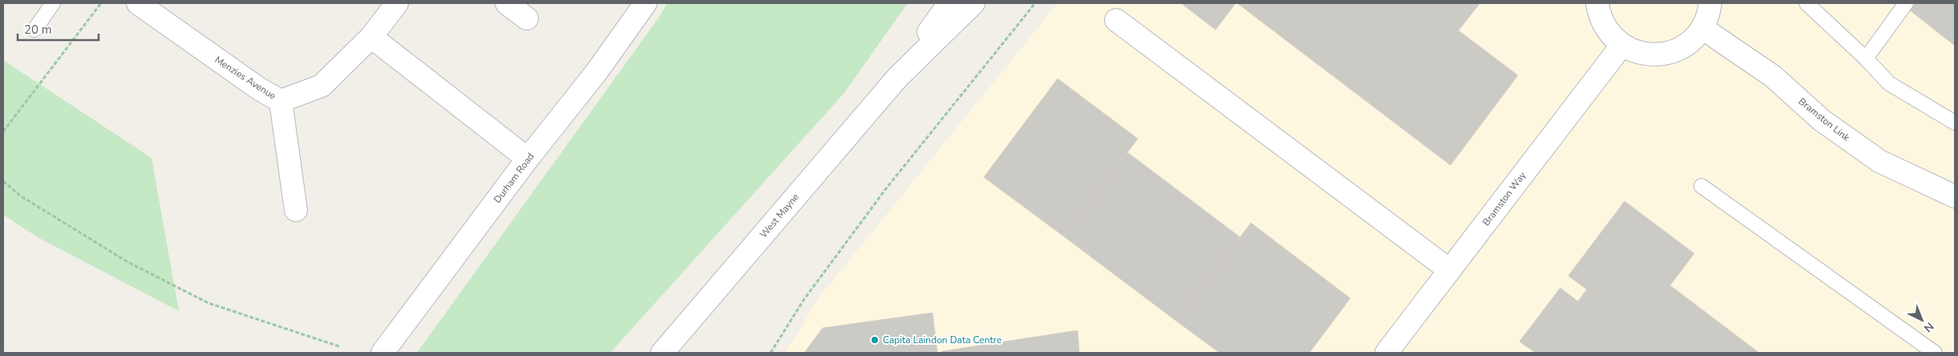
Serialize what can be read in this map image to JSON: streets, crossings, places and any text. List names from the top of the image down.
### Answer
{
  "streets": {
    "street": [
      "Menzies Avenue",
      "Bramston Link",
      "Durham Road",
      "Bramston Way",
      "West Mayne"
    ]
  },
  "places": ["Capita Laindon Data Centre"],
  "scale_bar": "20 m",
  "north": "bottom right"
}
